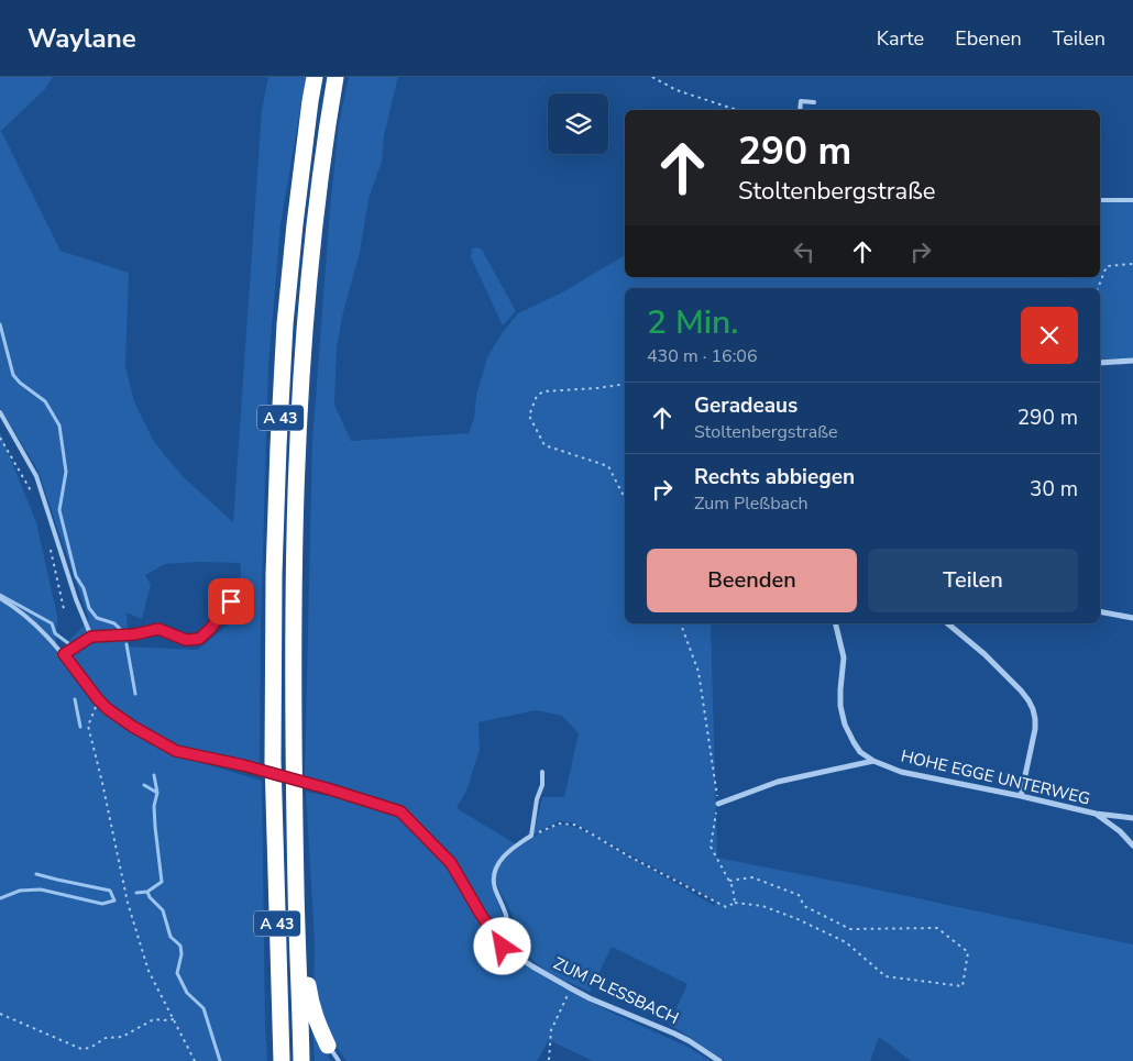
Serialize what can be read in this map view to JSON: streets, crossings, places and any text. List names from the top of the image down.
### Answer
{
  "streets": {
    "highway": ["A 43"],
    "street": ["HOHE EGGE UNTERWEG", "ZUM PLESSBACH"]
  },
  "page": {
    "header": "Waylane",
    "nav": ["Karte", "Ebenen", "Teilen"],
    "turn": ["290 m", "Stoltenbergstraße"],
    "heading": ["2 Min.", "430 m · 16:06"],
    "list": [
      {
        "name": "Geradeaus",
        "note": "Stoltenbergstraße",
        "value": "290 m"
      },
      {
        "name": "Rechts abbiegen",
        "note": "Zum Pleßbach",
        "value": "30 m"
      }
    ],
    "buttons": ["Beenden", "Teilen"]
  }
}
